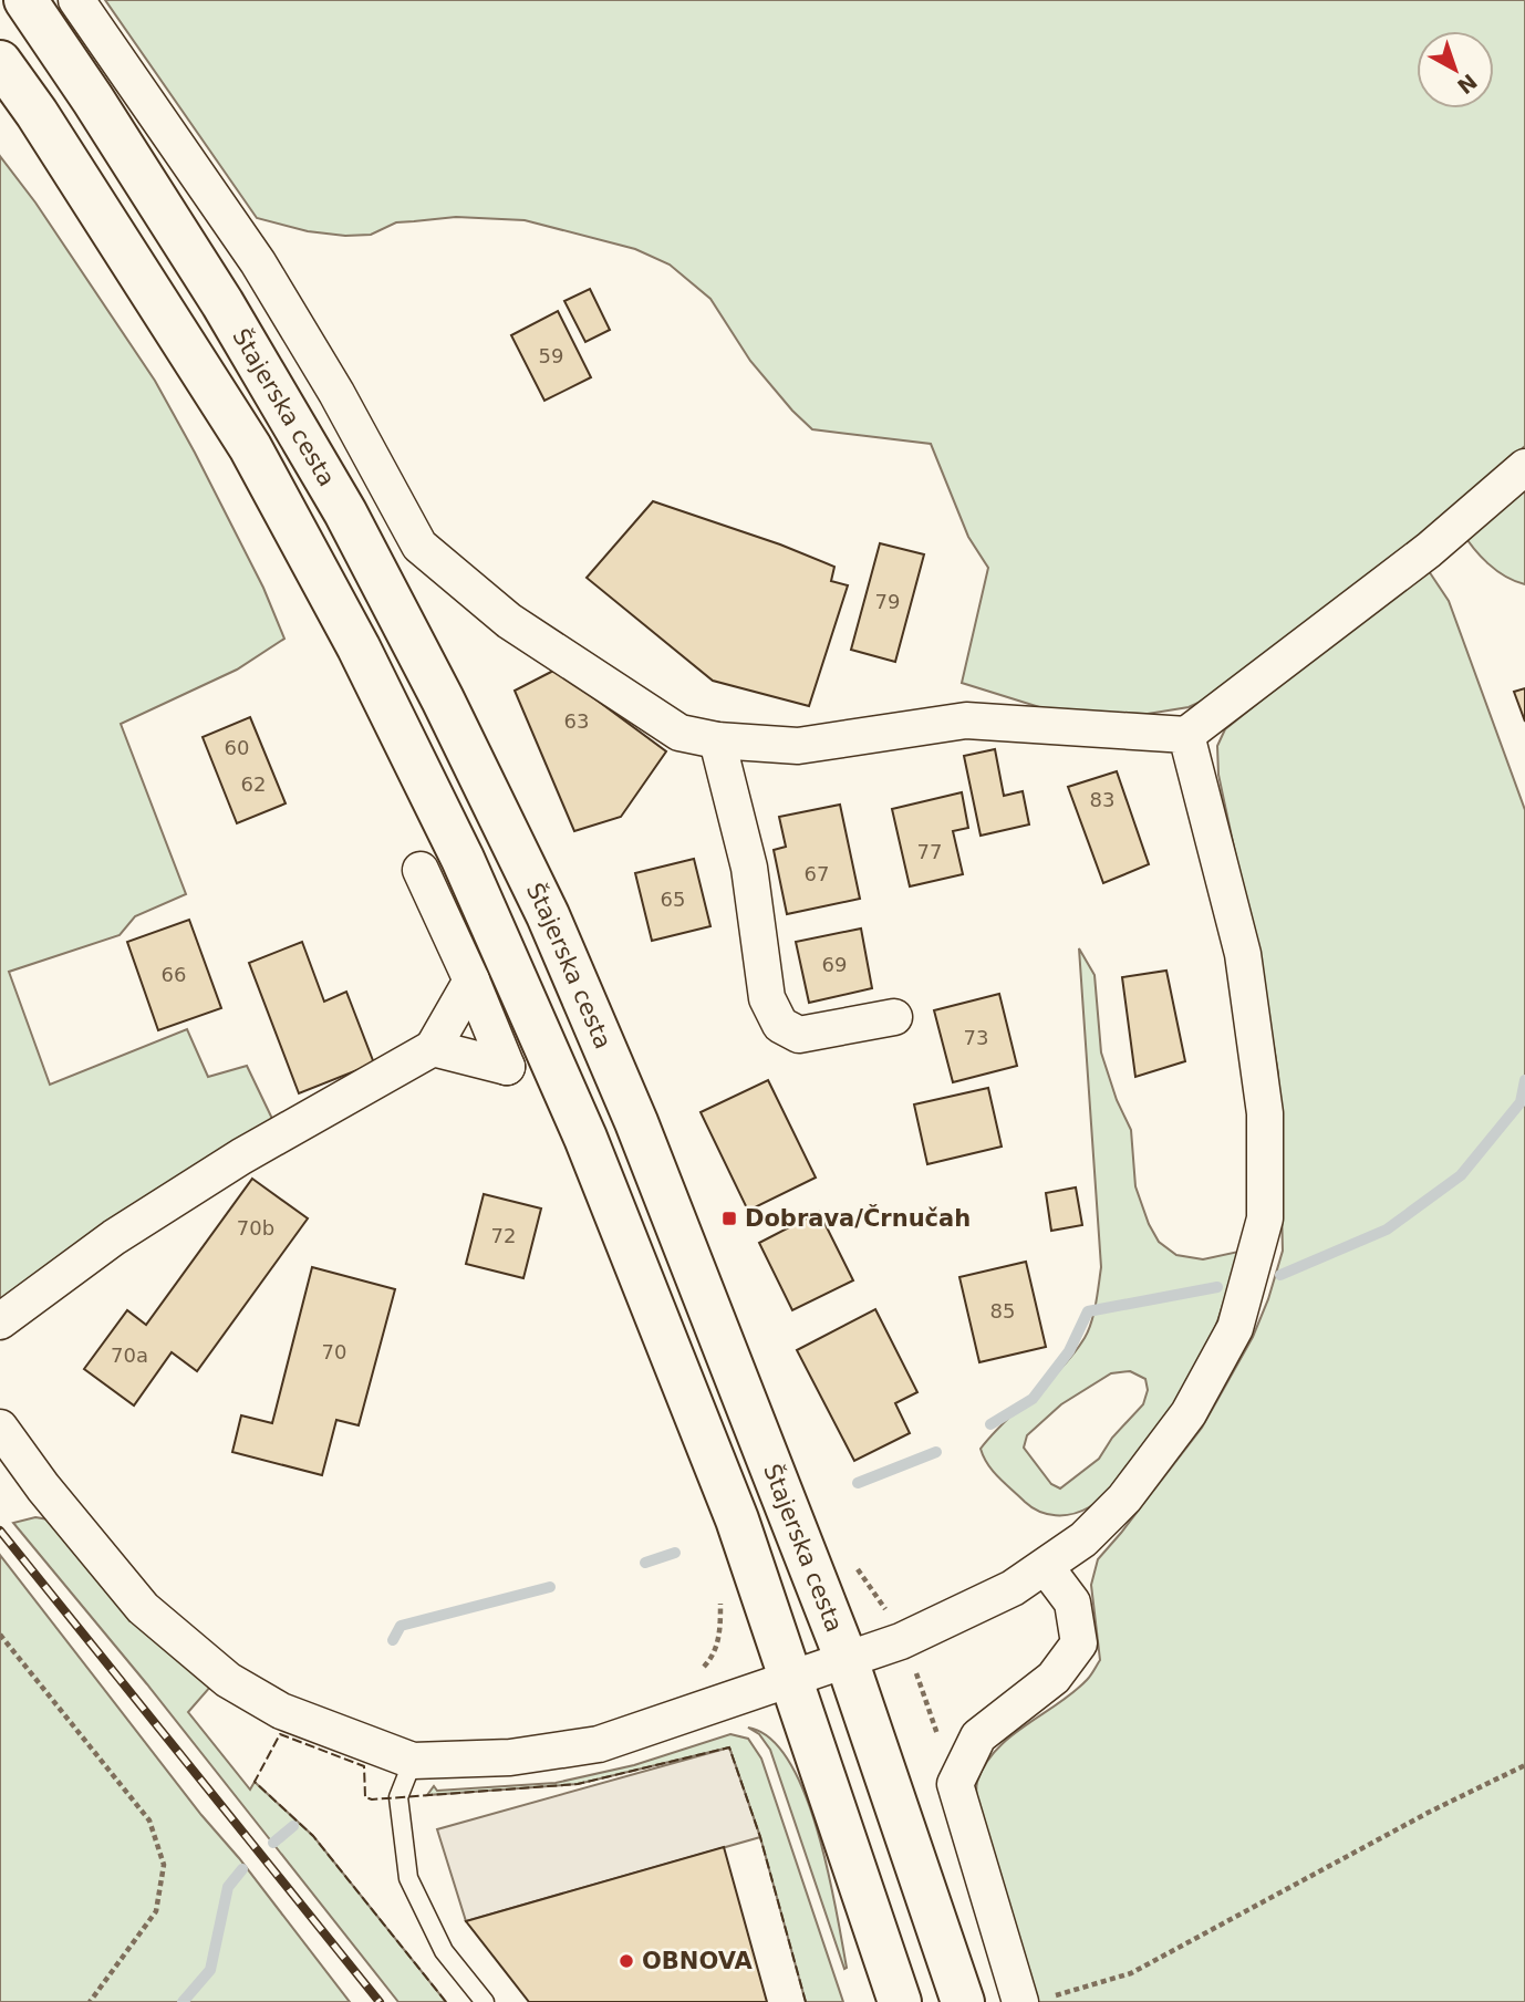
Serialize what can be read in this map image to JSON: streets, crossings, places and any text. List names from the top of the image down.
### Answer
{
  "streets": {
    "main road": ["Štajerska cesta"]
  },
  "places": {
    "transit": ["Dobrava/Črnučah"],
    "other": ["OBNOVA"]
  },
  "house_numbers": [
    "59",
    "79",
    "63",
    "60",
    "62",
    "83",
    "77",
    "67",
    "65",
    "69",
    "66",
    "73",
    "70b",
    "72",
    "85",
    "70",
    "70a"
  ],
  "north": "bottom right"
}
